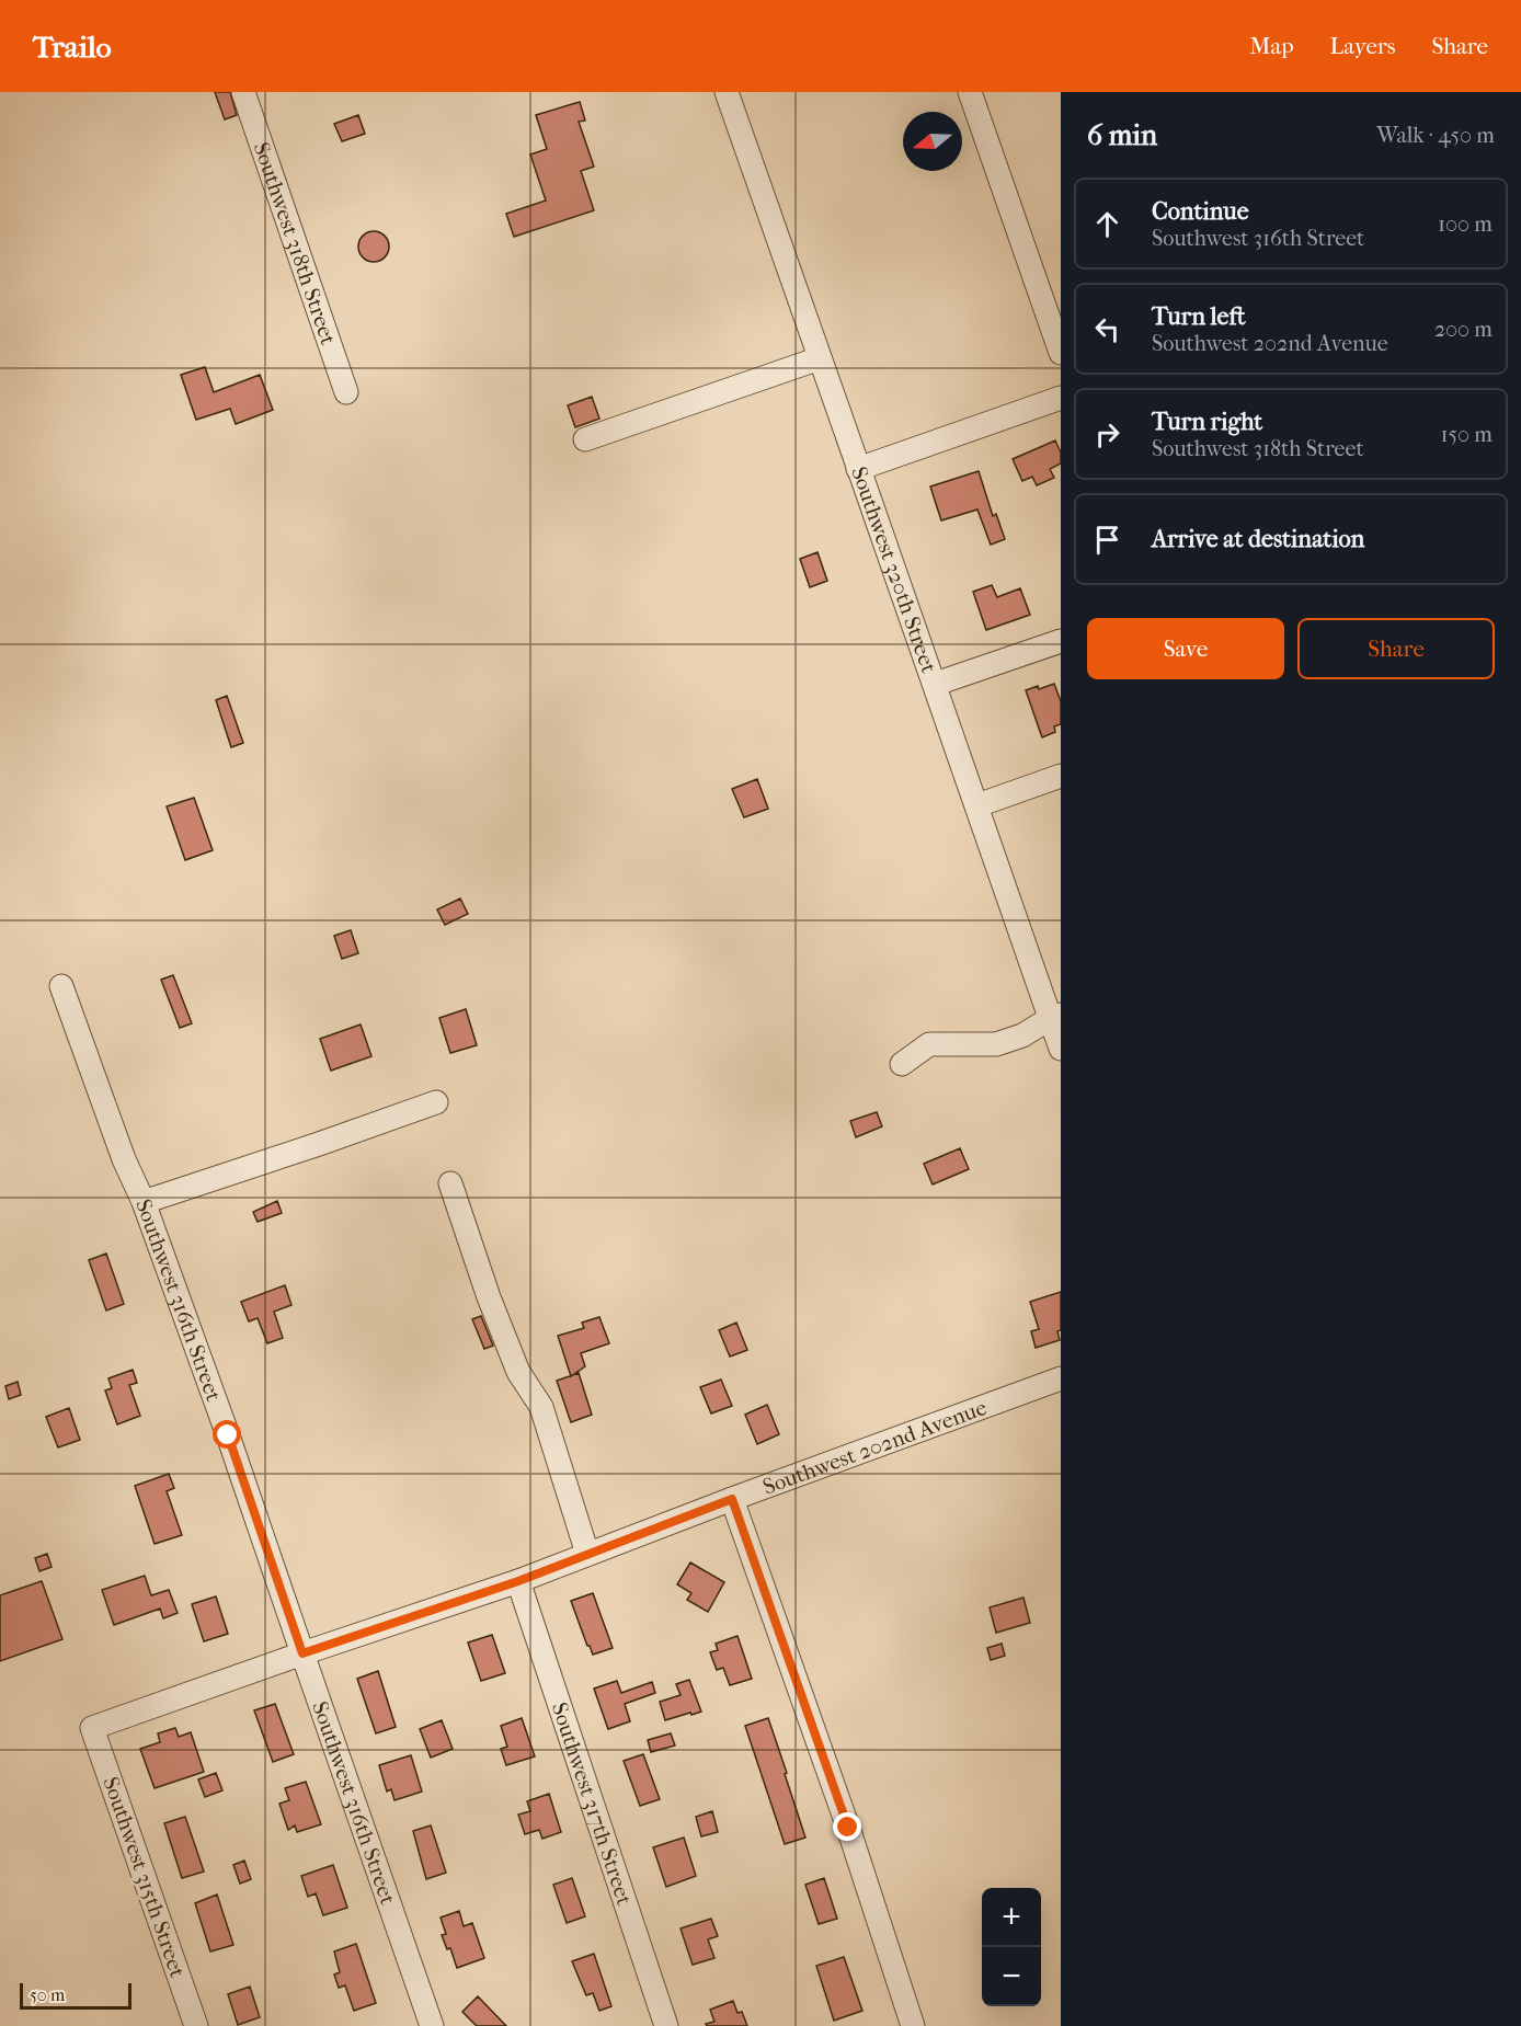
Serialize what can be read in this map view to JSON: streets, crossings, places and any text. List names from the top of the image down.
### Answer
{
  "streets": {
    "street": [
      "Southwest 318th Street",
      "Southwest 320th Street",
      "Southwest 316th Street",
      "Southwest 202nd Avenue",
      "Southwest 317th Street",
      "Southwest 315th Street"
    ]
  },
  "crossings": [
    ["Southwest 316th Street", "Southwest 202nd Avenue"],
    ["Southwest 202nd Avenue", "Southwest 317th Street"],
    ["Southwest 202nd Avenue", "Southwest 315th Street"]
  ],
  "scale_bar": "50 m",
  "north": "left",
  "page": {
    "header": "Trailo",
    "nav": ["Map", "Layers", "Share"],
    "heading": ["6 min", "Walk · 450 m"],
    "list": [
      ["Continue", "Southwest 316th Street", "100 m"],
      ["Turn left", "Southwest 202nd Avenue", "200 m"],
      ["Turn right", "Southwest 318th Street", "150 m"],
      "Arrive at destination"
    ],
    "buttons": ["Save", "Share"],
    "map_buttons": ["+", "−"],
    "scale": "50 m"
  }
}
